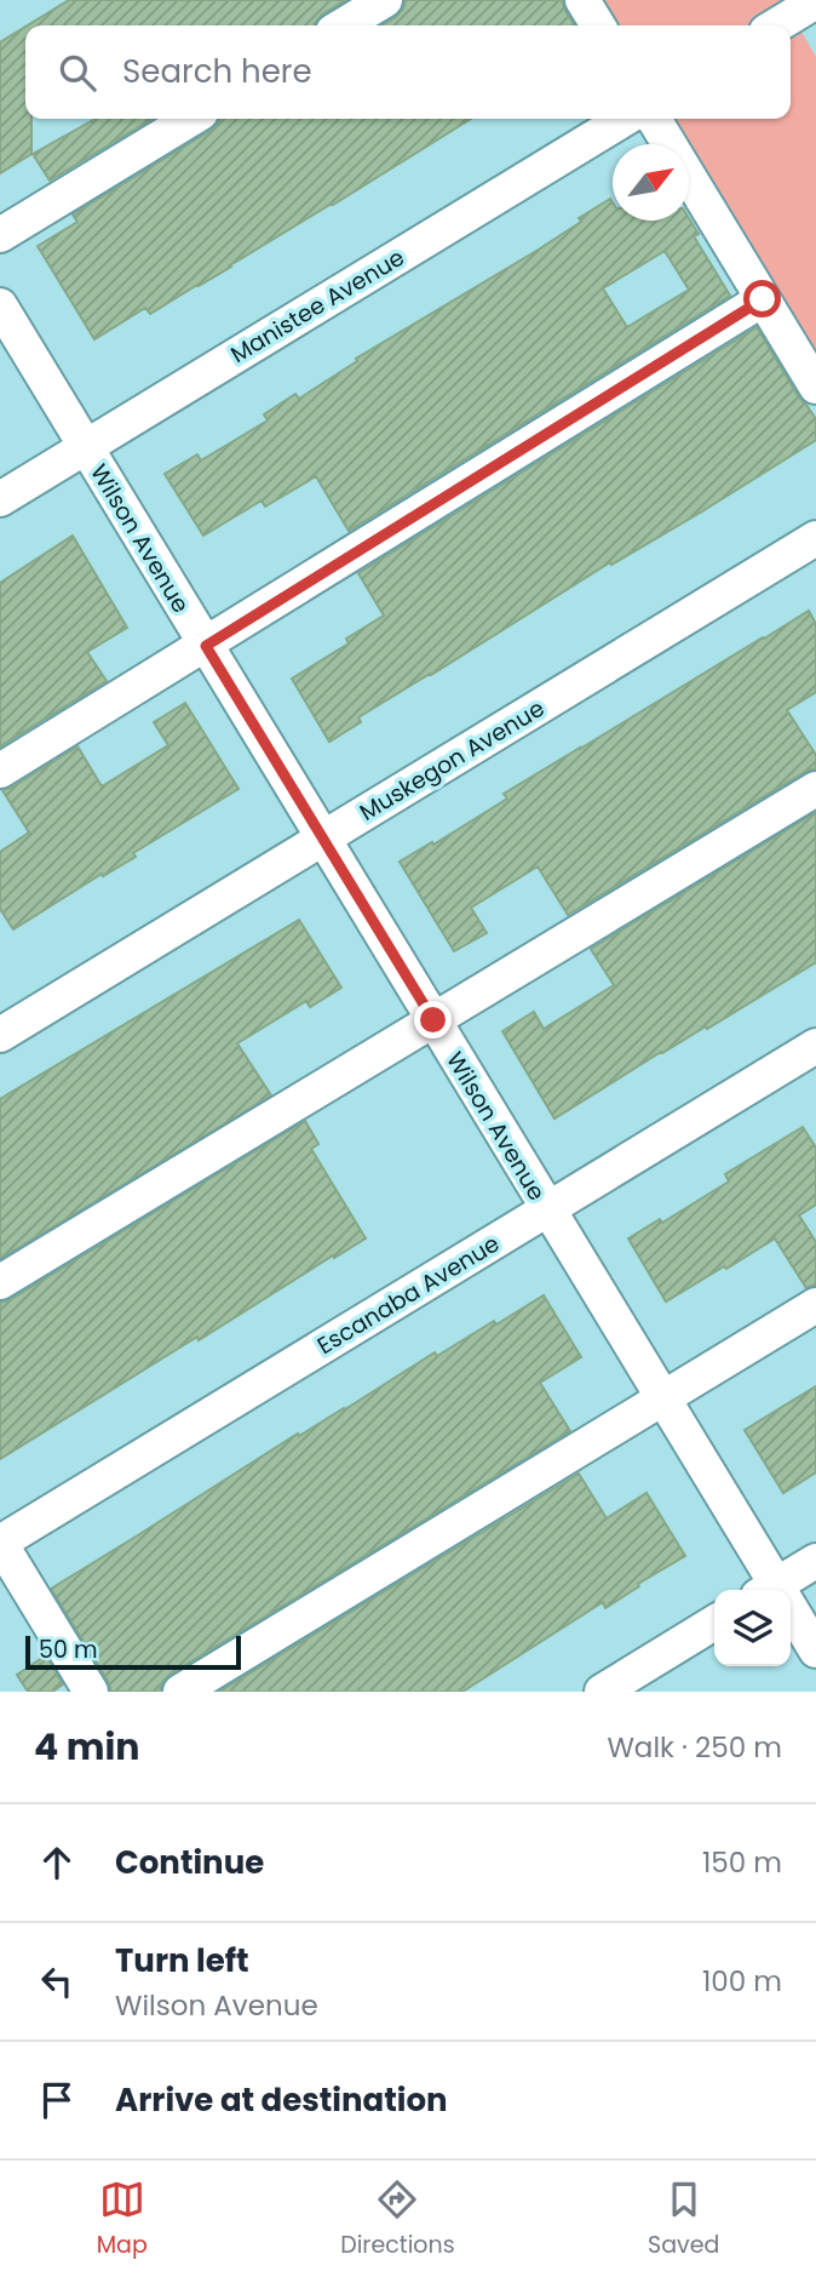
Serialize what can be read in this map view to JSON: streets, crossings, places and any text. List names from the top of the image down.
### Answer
{
  "streets": {
    "street": [
      "Manistee Avenue",
      "Wilson Avenue",
      "Muskegon Avenue",
      "Escanaba Avenue"
    ]
  },
  "crossings": [
    ["Manistee Avenue", "Wilson Avenue"],
    ["Wilson Avenue", "Muskegon Avenue"],
    ["Wilson Avenue", "Escanaba Avenue"]
  ],
  "scale_bar": "50 m",
  "north": "top right",
  "page": {
    "search": "Search here",
    "scale": "50 m",
    "heading": ["4 min", "Walk · 250 m"],
    "list": [
      ["Continue", "150 m"],
      ["Turn left", "Wilson Avenue", "100 m"],
      "Arrive at destination"
    ],
    "nav": ["Map", "Directions", "Saved"]
  }
}
